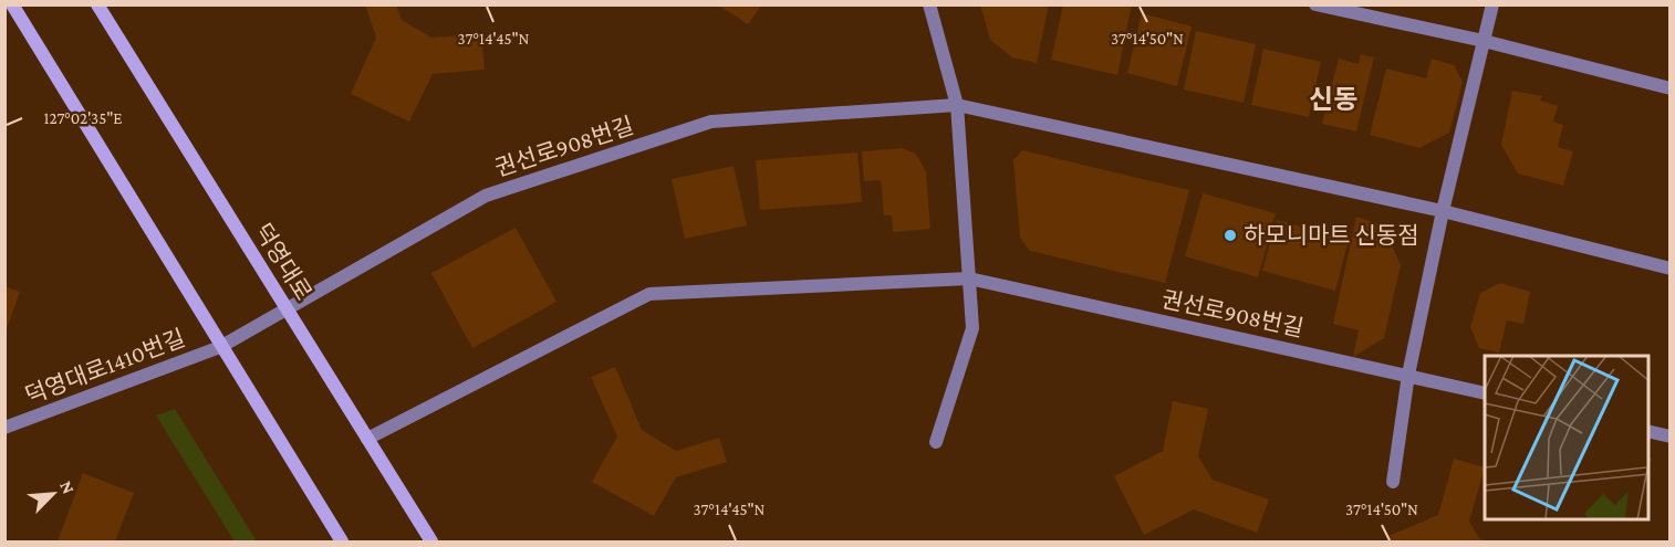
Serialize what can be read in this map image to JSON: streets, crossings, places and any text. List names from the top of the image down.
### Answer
{
  "streets": {
    "main road": ["덕영대로"],
    "street": ["권선로908번길", "덕영대로1410번길"]
  },
  "crossings": [
    ["권선로908번길", "덕영대로"],
    ["권선로908번길", "덕영대로1410번길"]
  ],
  "districts": ["신동"],
  "places": ["하모니마트 신동점"],
  "north": "top right",
  "coordinates": ["37°14'45\"N", "37°14'50\"N", "127°02'35\"E"]
}
